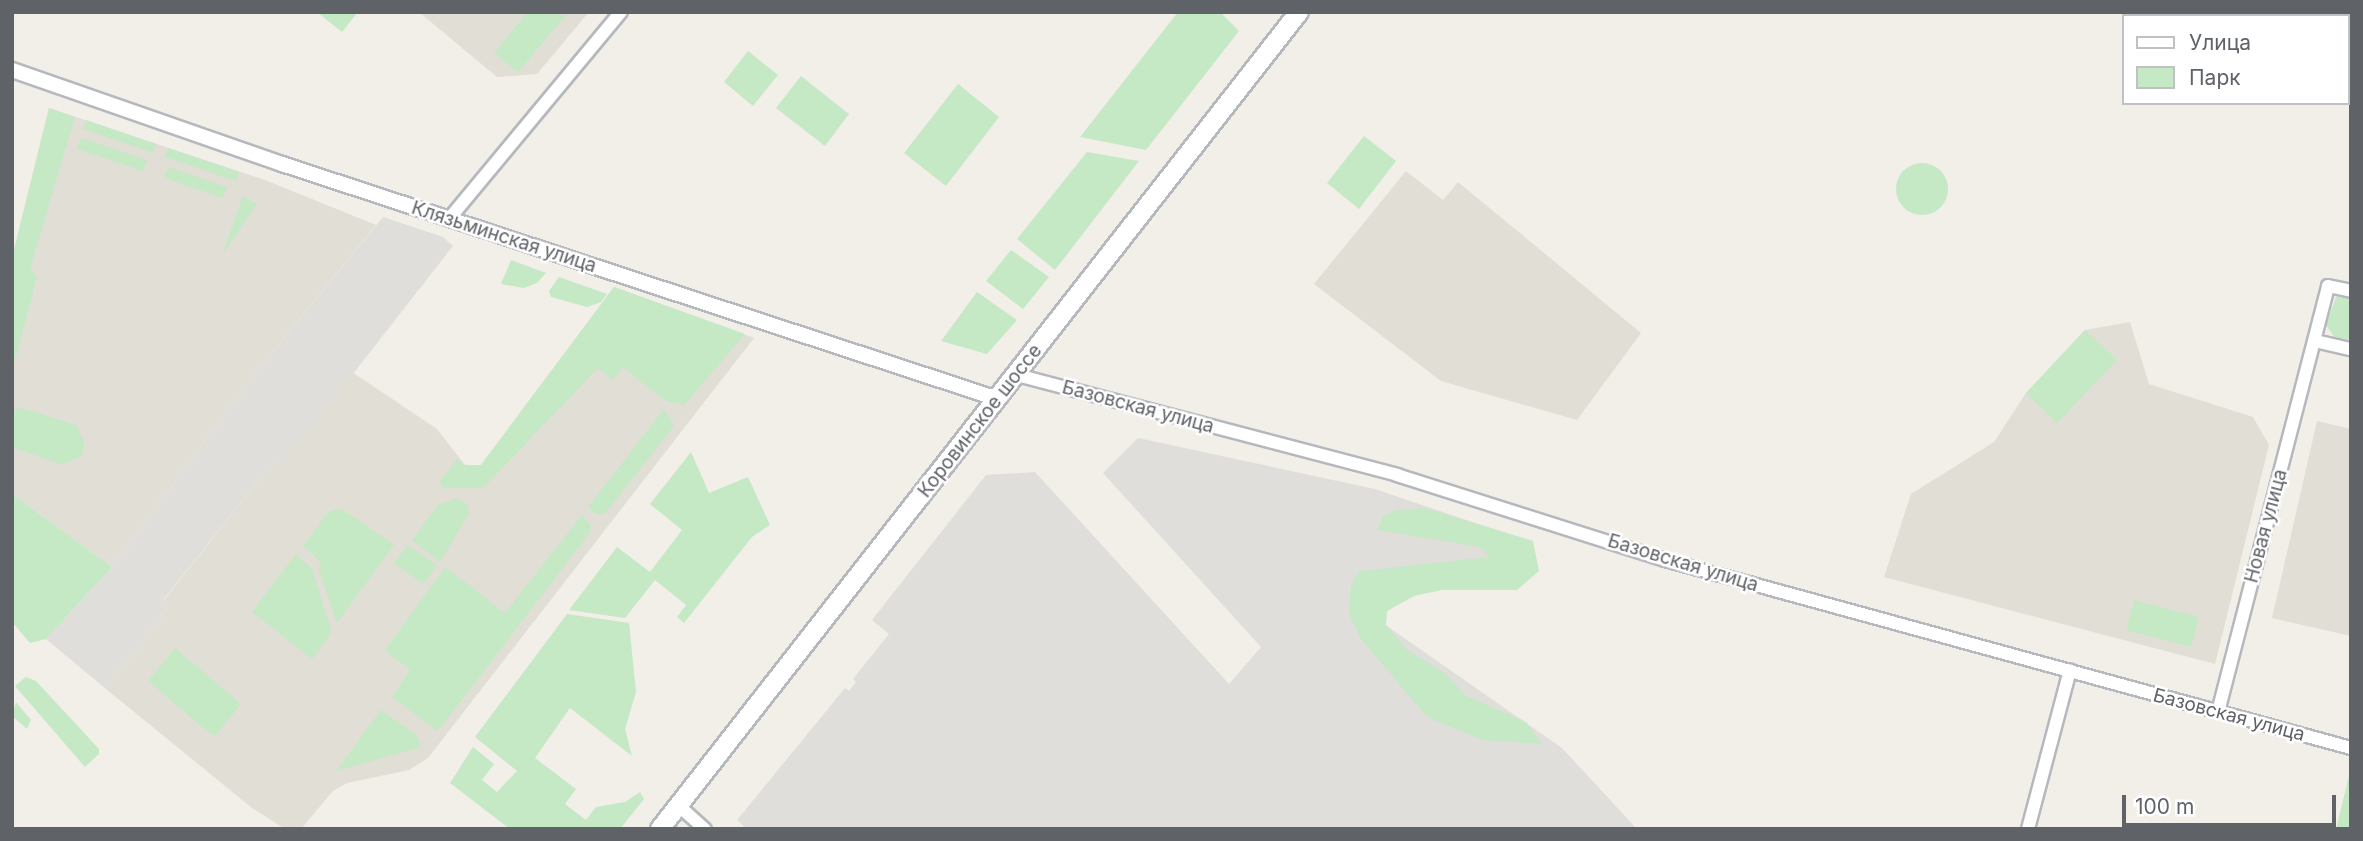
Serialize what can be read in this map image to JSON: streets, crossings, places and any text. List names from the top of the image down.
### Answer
{
  "streets": {
    "main road": ["Коровинское шоссе"],
    "street": ["Клязьминская улица", "Базовская улица", "Новая улица"]
  },
  "crossings": [
    ["Клязьминская улица", "Коровинское шоссе"],
    ["Базовская улица", "Коровинское шоссе"],
    ["Базовская улица", "Новая улица"]
  ],
  "legend": ["Улица", "Парк"],
  "scale_bar": "100 m"
}
